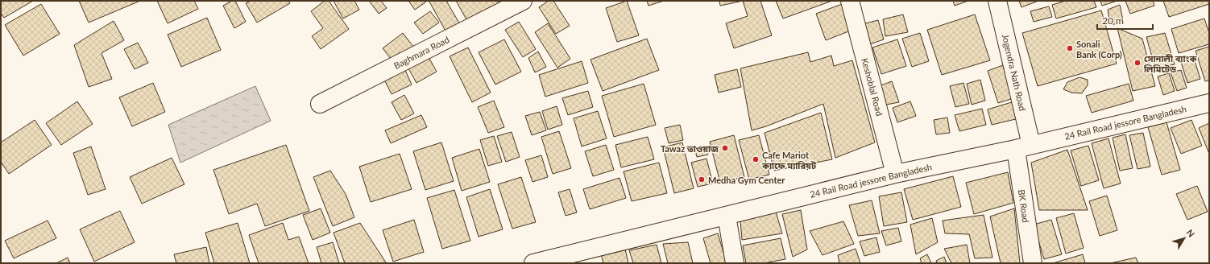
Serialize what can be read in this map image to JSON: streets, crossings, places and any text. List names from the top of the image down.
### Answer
{
  "streets": {
    "street": [
      "Baghmara Road",
      "Jogendra Nath Road",
      "Keshoblal Road",
      "24 Rail Road jessore Bangladesh",
      "BK Road"
    ]
  },
  "crossings": [
    ["Jogendra Nath Road", "24 Rail Road jessore Bangladesh"],
    ["Jogendra Nath Road", "BK Road"],
    ["Keshoblal Road", "24 Rail Road jessore Bangladesh"],
    ["24 Rail Road jessore Bangladesh", "BK Road"]
  ],
  "places": [
    "Sonali Bank (Corp)",
    "সোনালী ব্যাংক লিমিটেড",
    "Tawaz তাওয়াজ",
    "Cafe Mariot ক্যাফে ম্যারিয়ট",
    "Medha Gym Center"
  ],
  "scale_bar": "20 m",
  "north": "top right"
}
